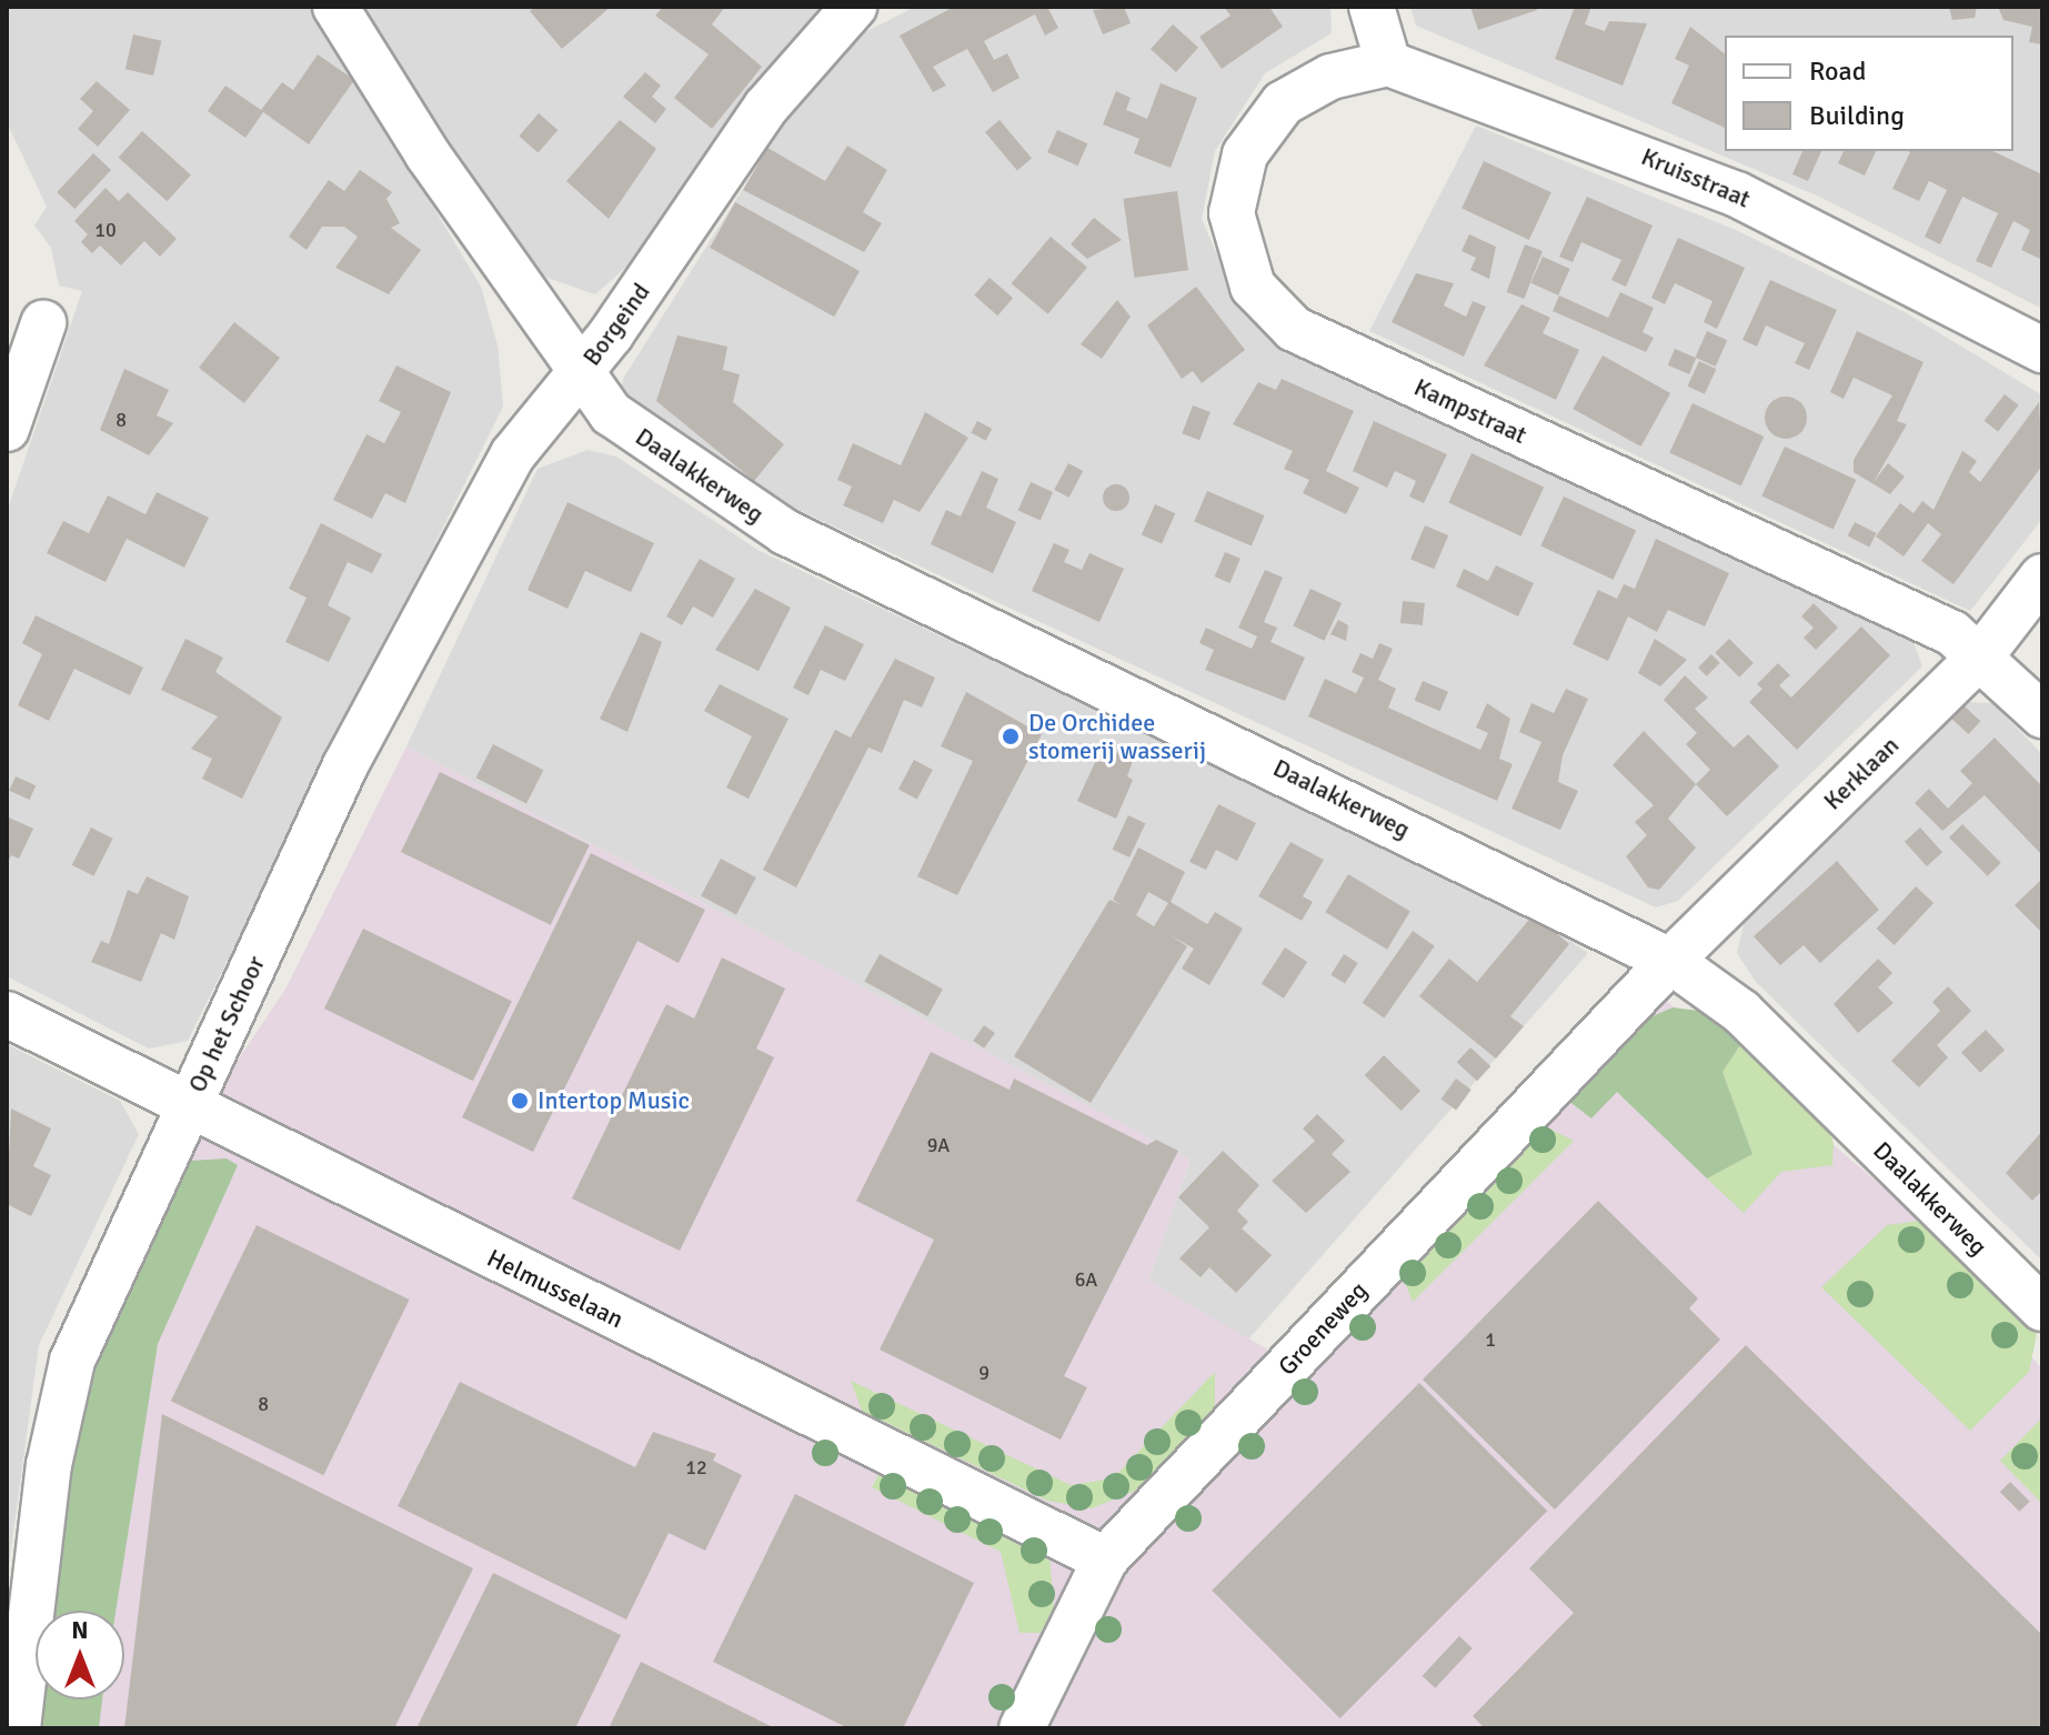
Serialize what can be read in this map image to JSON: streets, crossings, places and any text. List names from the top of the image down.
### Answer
{
  "streets": {
    "street": [
      "Kruisstraat",
      "Borgeind",
      "Kampstraat",
      "Daalakkerweg",
      "Kerklaan",
      "Op het Schoor",
      "Helmusselaan",
      "Groeneweg"
    ]
  },
  "crossings": [
    ["Kruisstraat", "Kampstraat"],
    ["Borgeind", "Daalakkerweg"],
    ["Borgeind", "Op het Schoor"],
    ["Kampstraat", "Kerklaan"],
    ["Daalakkerweg", "Kerklaan"],
    ["Daalakkerweg", "Op het Schoor"],
    ["Daalakkerweg", "Groeneweg"],
    ["Kerklaan", "Groeneweg"],
    ["Op het Schoor", "Helmusselaan"],
    ["Helmusselaan", "Groeneweg"]
  ],
  "places": ["De Orchidee stomerij wasserij", "Intertop Music"],
  "house_numbers": [
    "10",
    "8",
    "9A",
    "6A",
    "1",
    "9",
    "8",
    "12"
  ],
  "legend": ["Road", "Building"],
  "north": "top"
}
